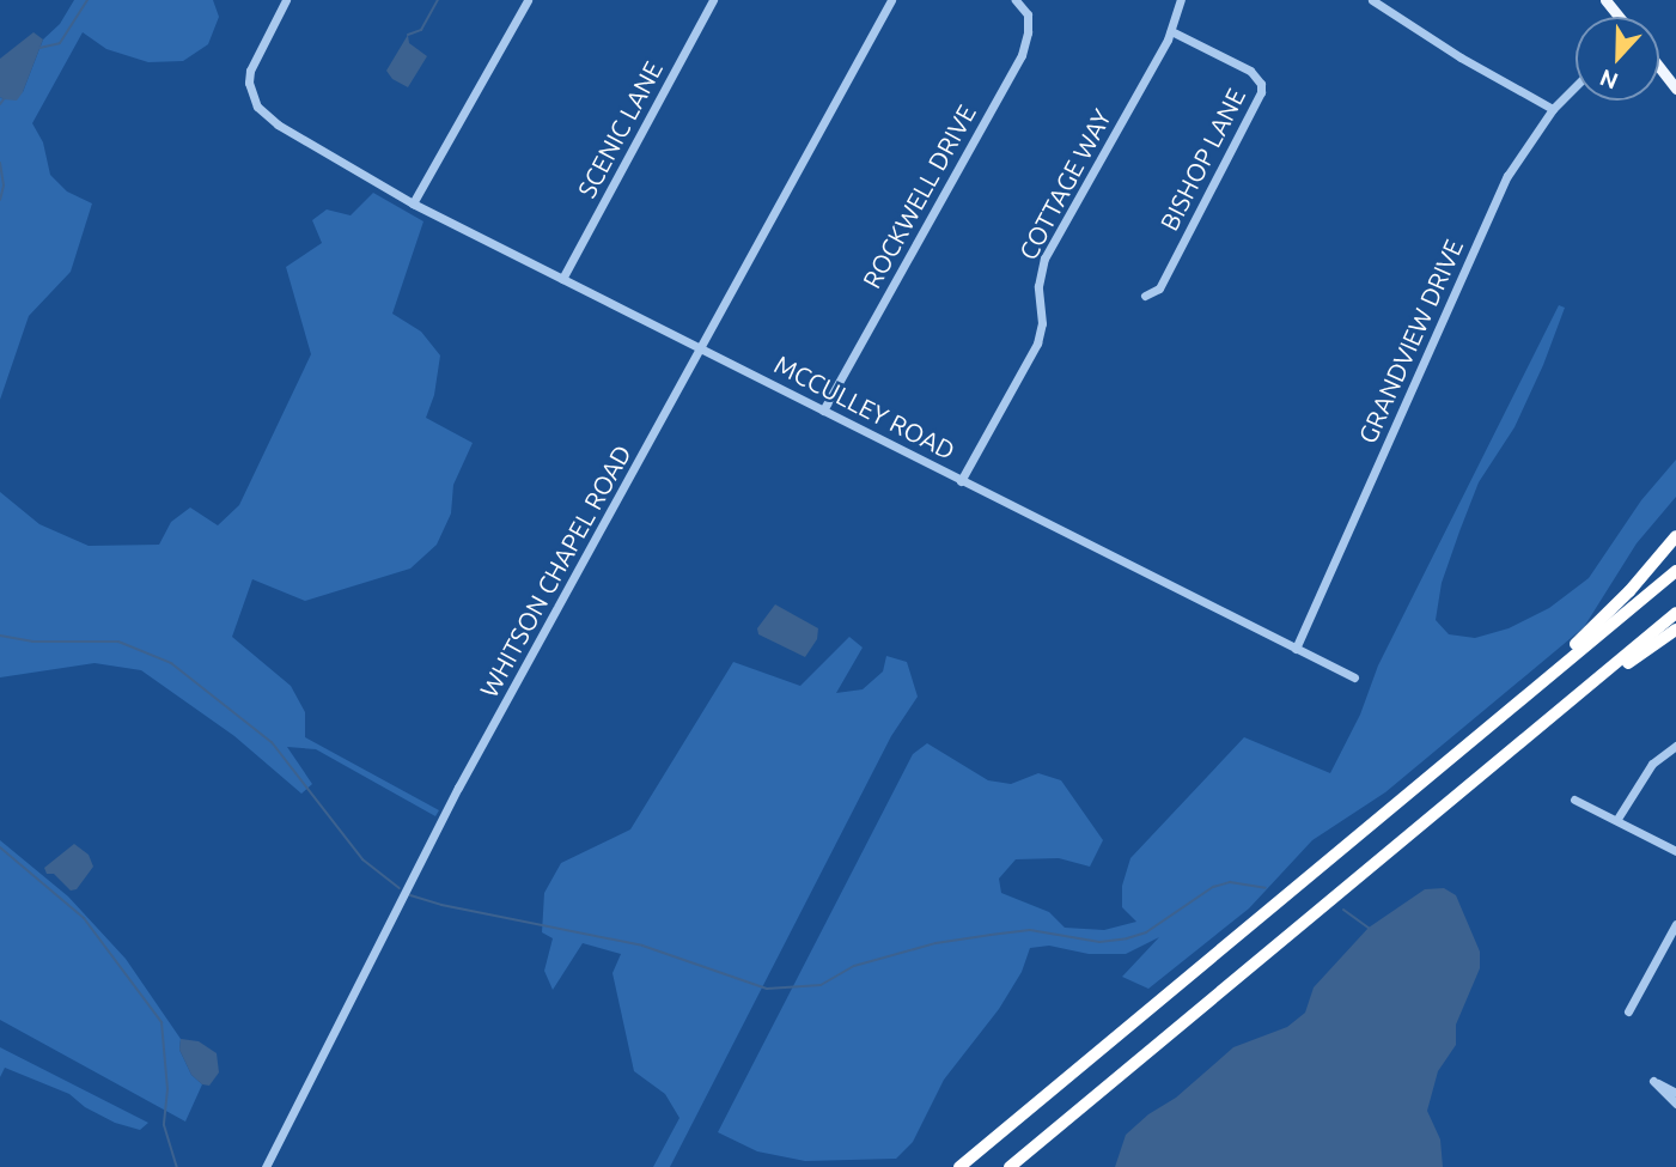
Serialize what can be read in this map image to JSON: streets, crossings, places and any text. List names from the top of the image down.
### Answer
{
  "streets": {
    "street": [
      "SCENIC LANE",
      "BISHOP LANE",
      "COTTAGE WAY",
      "ROCKWELL DRIVE",
      "GRANDVIEW DRIVE",
      "MCCULLEY ROAD",
      "WHITSON CHAPEL ROAD"
    ]
  },
  "crossings": [
    ["SCENIC LANE", "MCCULLEY ROAD"],
    ["BISHOP LANE", "COTTAGE WAY"],
    ["COTTAGE WAY", "MCCULLEY ROAD"],
    ["ROCKWELL DRIVE", "MCCULLEY ROAD"],
    ["GRANDVIEW DRIVE", "MCCULLEY ROAD"],
    ["MCCULLEY ROAD", "WHITSON CHAPEL ROAD"]
  ],
  "north": "bottom"
}
